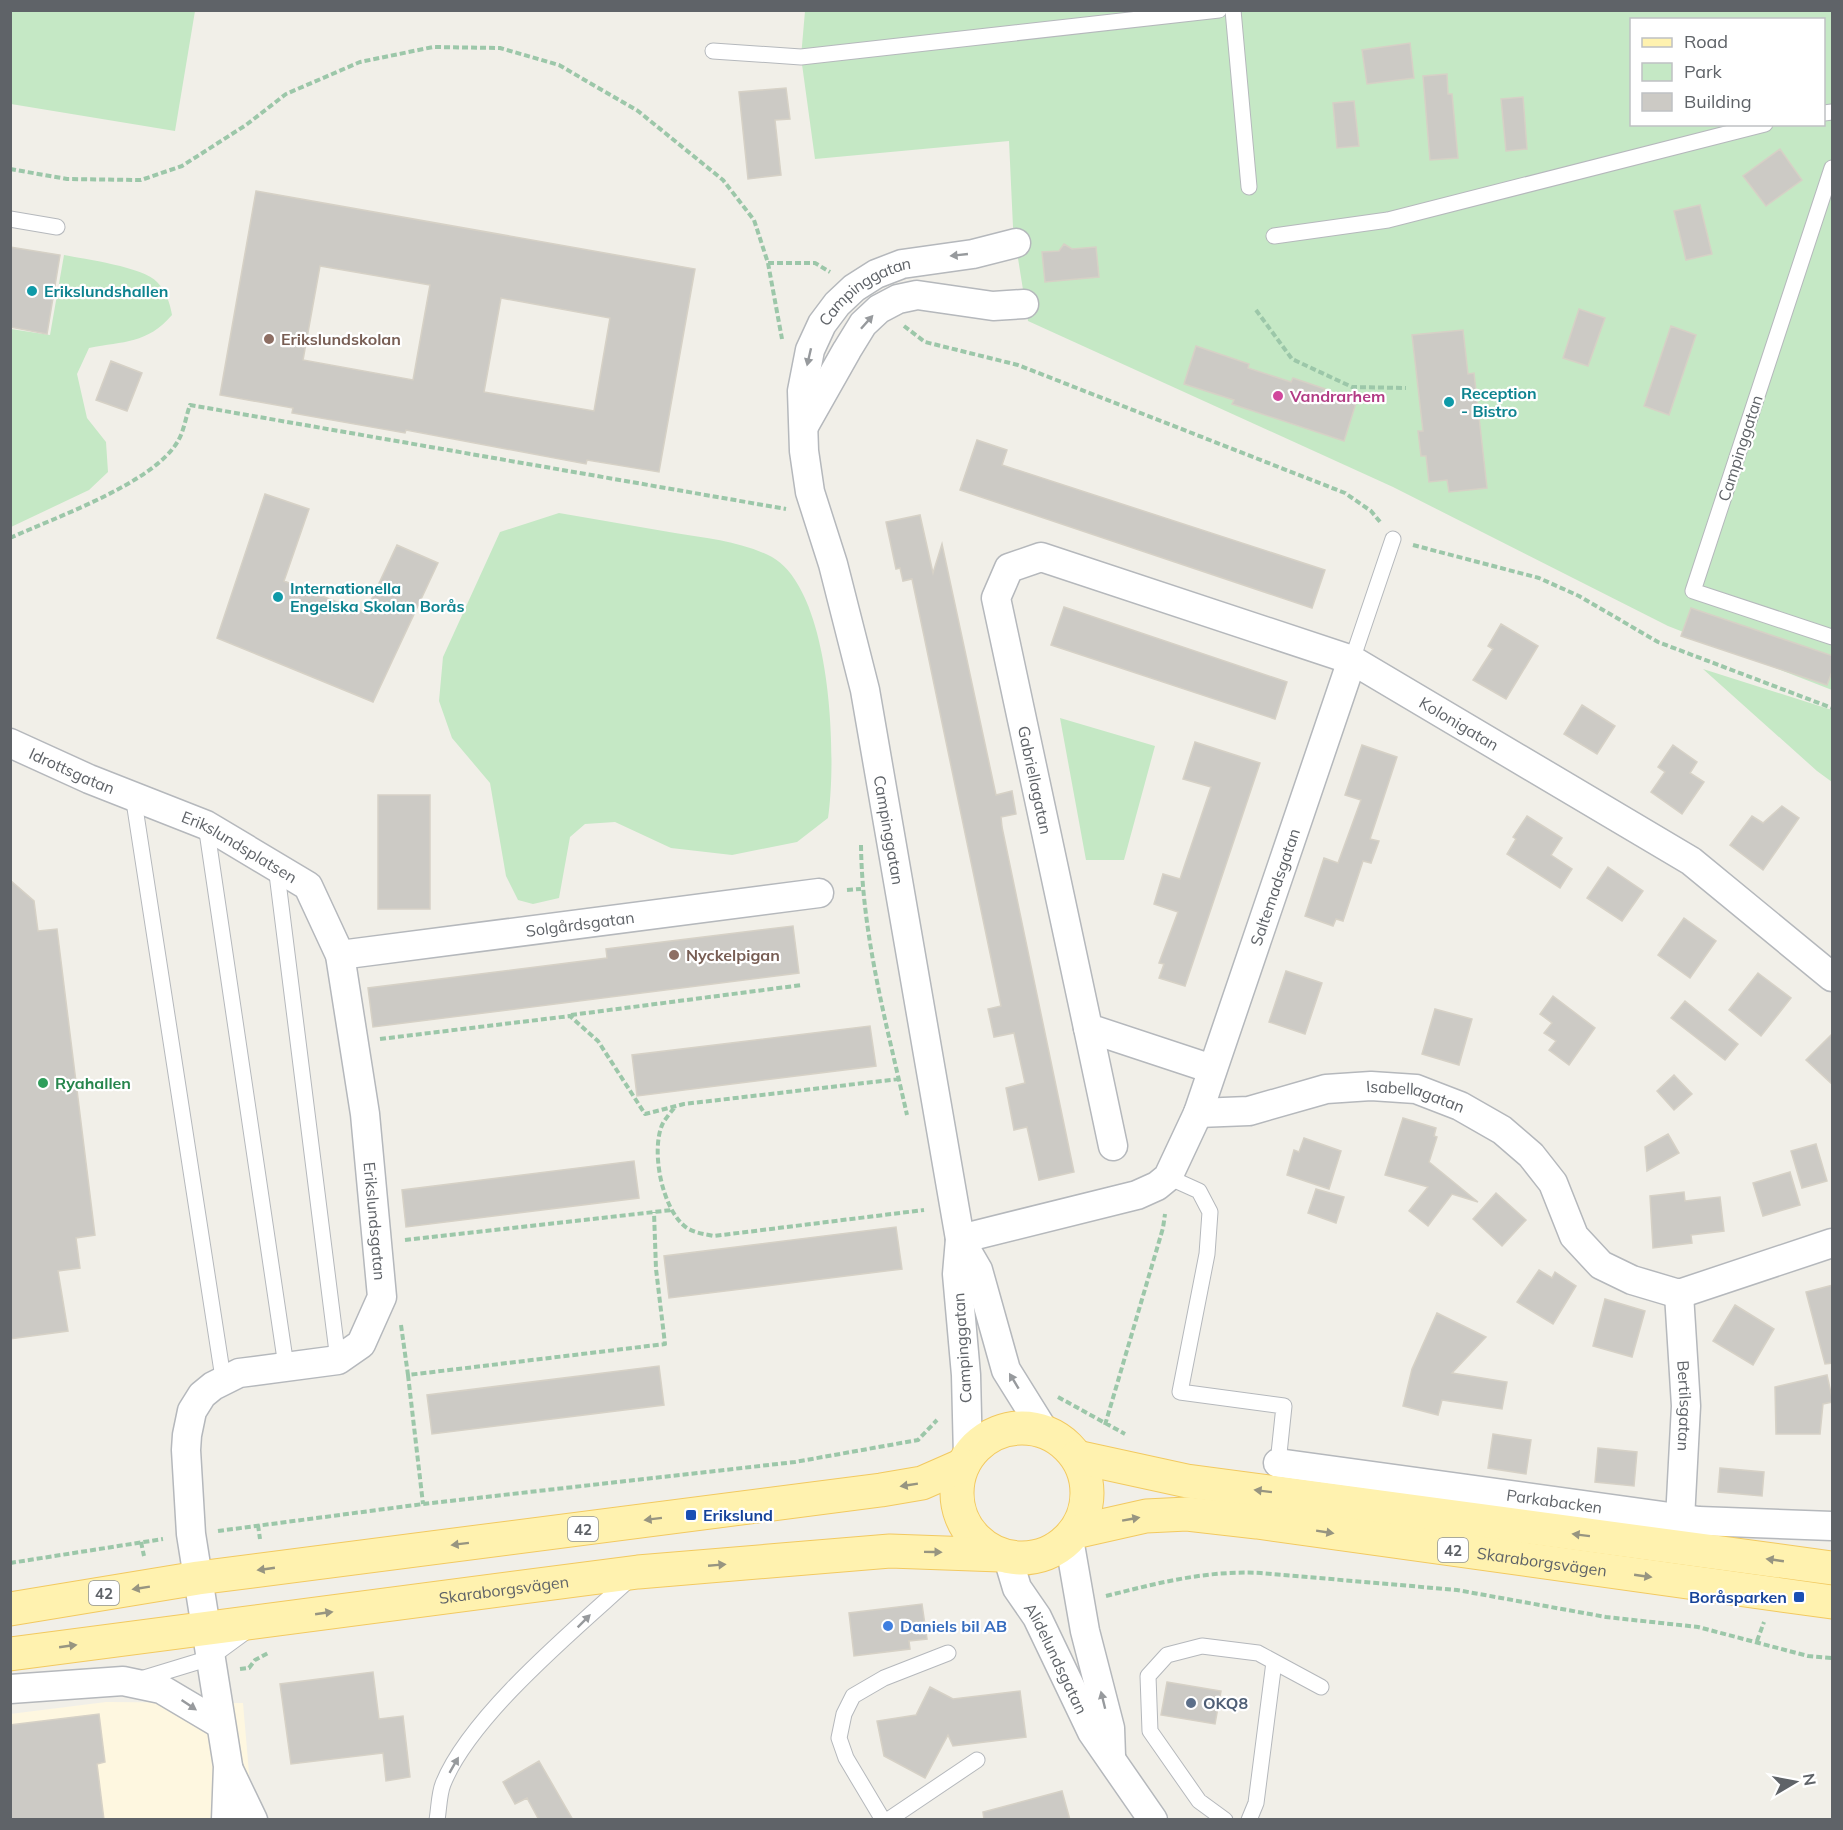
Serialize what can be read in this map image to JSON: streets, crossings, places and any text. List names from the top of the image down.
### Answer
{
  "streets": {
    "main road": ["42", "Skaraborgsvägen"],
    "street": [
      "Campinggatan",
      "Kolonigatan",
      "Idrottsgatan",
      "Gabriellagatan",
      "Erikslundsplatsen",
      "Saltemadsgatan",
      "Solgårdsgatan",
      "Isabellagatan",
      "Erikslundsgatan",
      "Bertilsgatan",
      "Parkabacken",
      "Alidelundsgatan"
    ]
  },
  "crossings": [
    ["Campinggatan", "42"],
    ["Campinggatan", "Skaraborgsvägen"],
    ["Campinggatan", "Alidelundsgatan"],
    ["Kolonigatan", "Gabriellagatan"],
    ["Kolonigatan", "Saltemadsgatan"],
    ["Idrottsgatan", "Erikslundsplatsen"],
    ["Erikslundsplatsen", "Solgårdsgatan"],
    ["Erikslundsplatsen", "Erikslundsgatan"],
    ["Saltemadsgatan", "Isabellagatan"],
    ["Solgårdsgatan", "Erikslundsgatan"],
    ["Isabellagatan", "Bertilsgatan"],
    ["Bertilsgatan", "Parkabacken"],
    ["42", "Skaraborgsvägen"],
    ["42", "Alidelundsgatan"],
    ["Skaraborgsvägen", "Alidelundsgatan"]
  ],
  "places": {
    "other": [
      "Erikslundshallen",
      "Erikslundskolan",
      "Vandrarhem",
      "Reception - Bistro",
      "Internationella Engelska Skolan Borås",
      "Nyckelpigan",
      "Ryahallen",
      "Daniels bil AB",
      "OKQ8"
    ],
    "transit": ["Erikslund", "Boråsparken"]
  },
  "legend": ["Road", "Park", "Building"],
  "north": "right"
}
